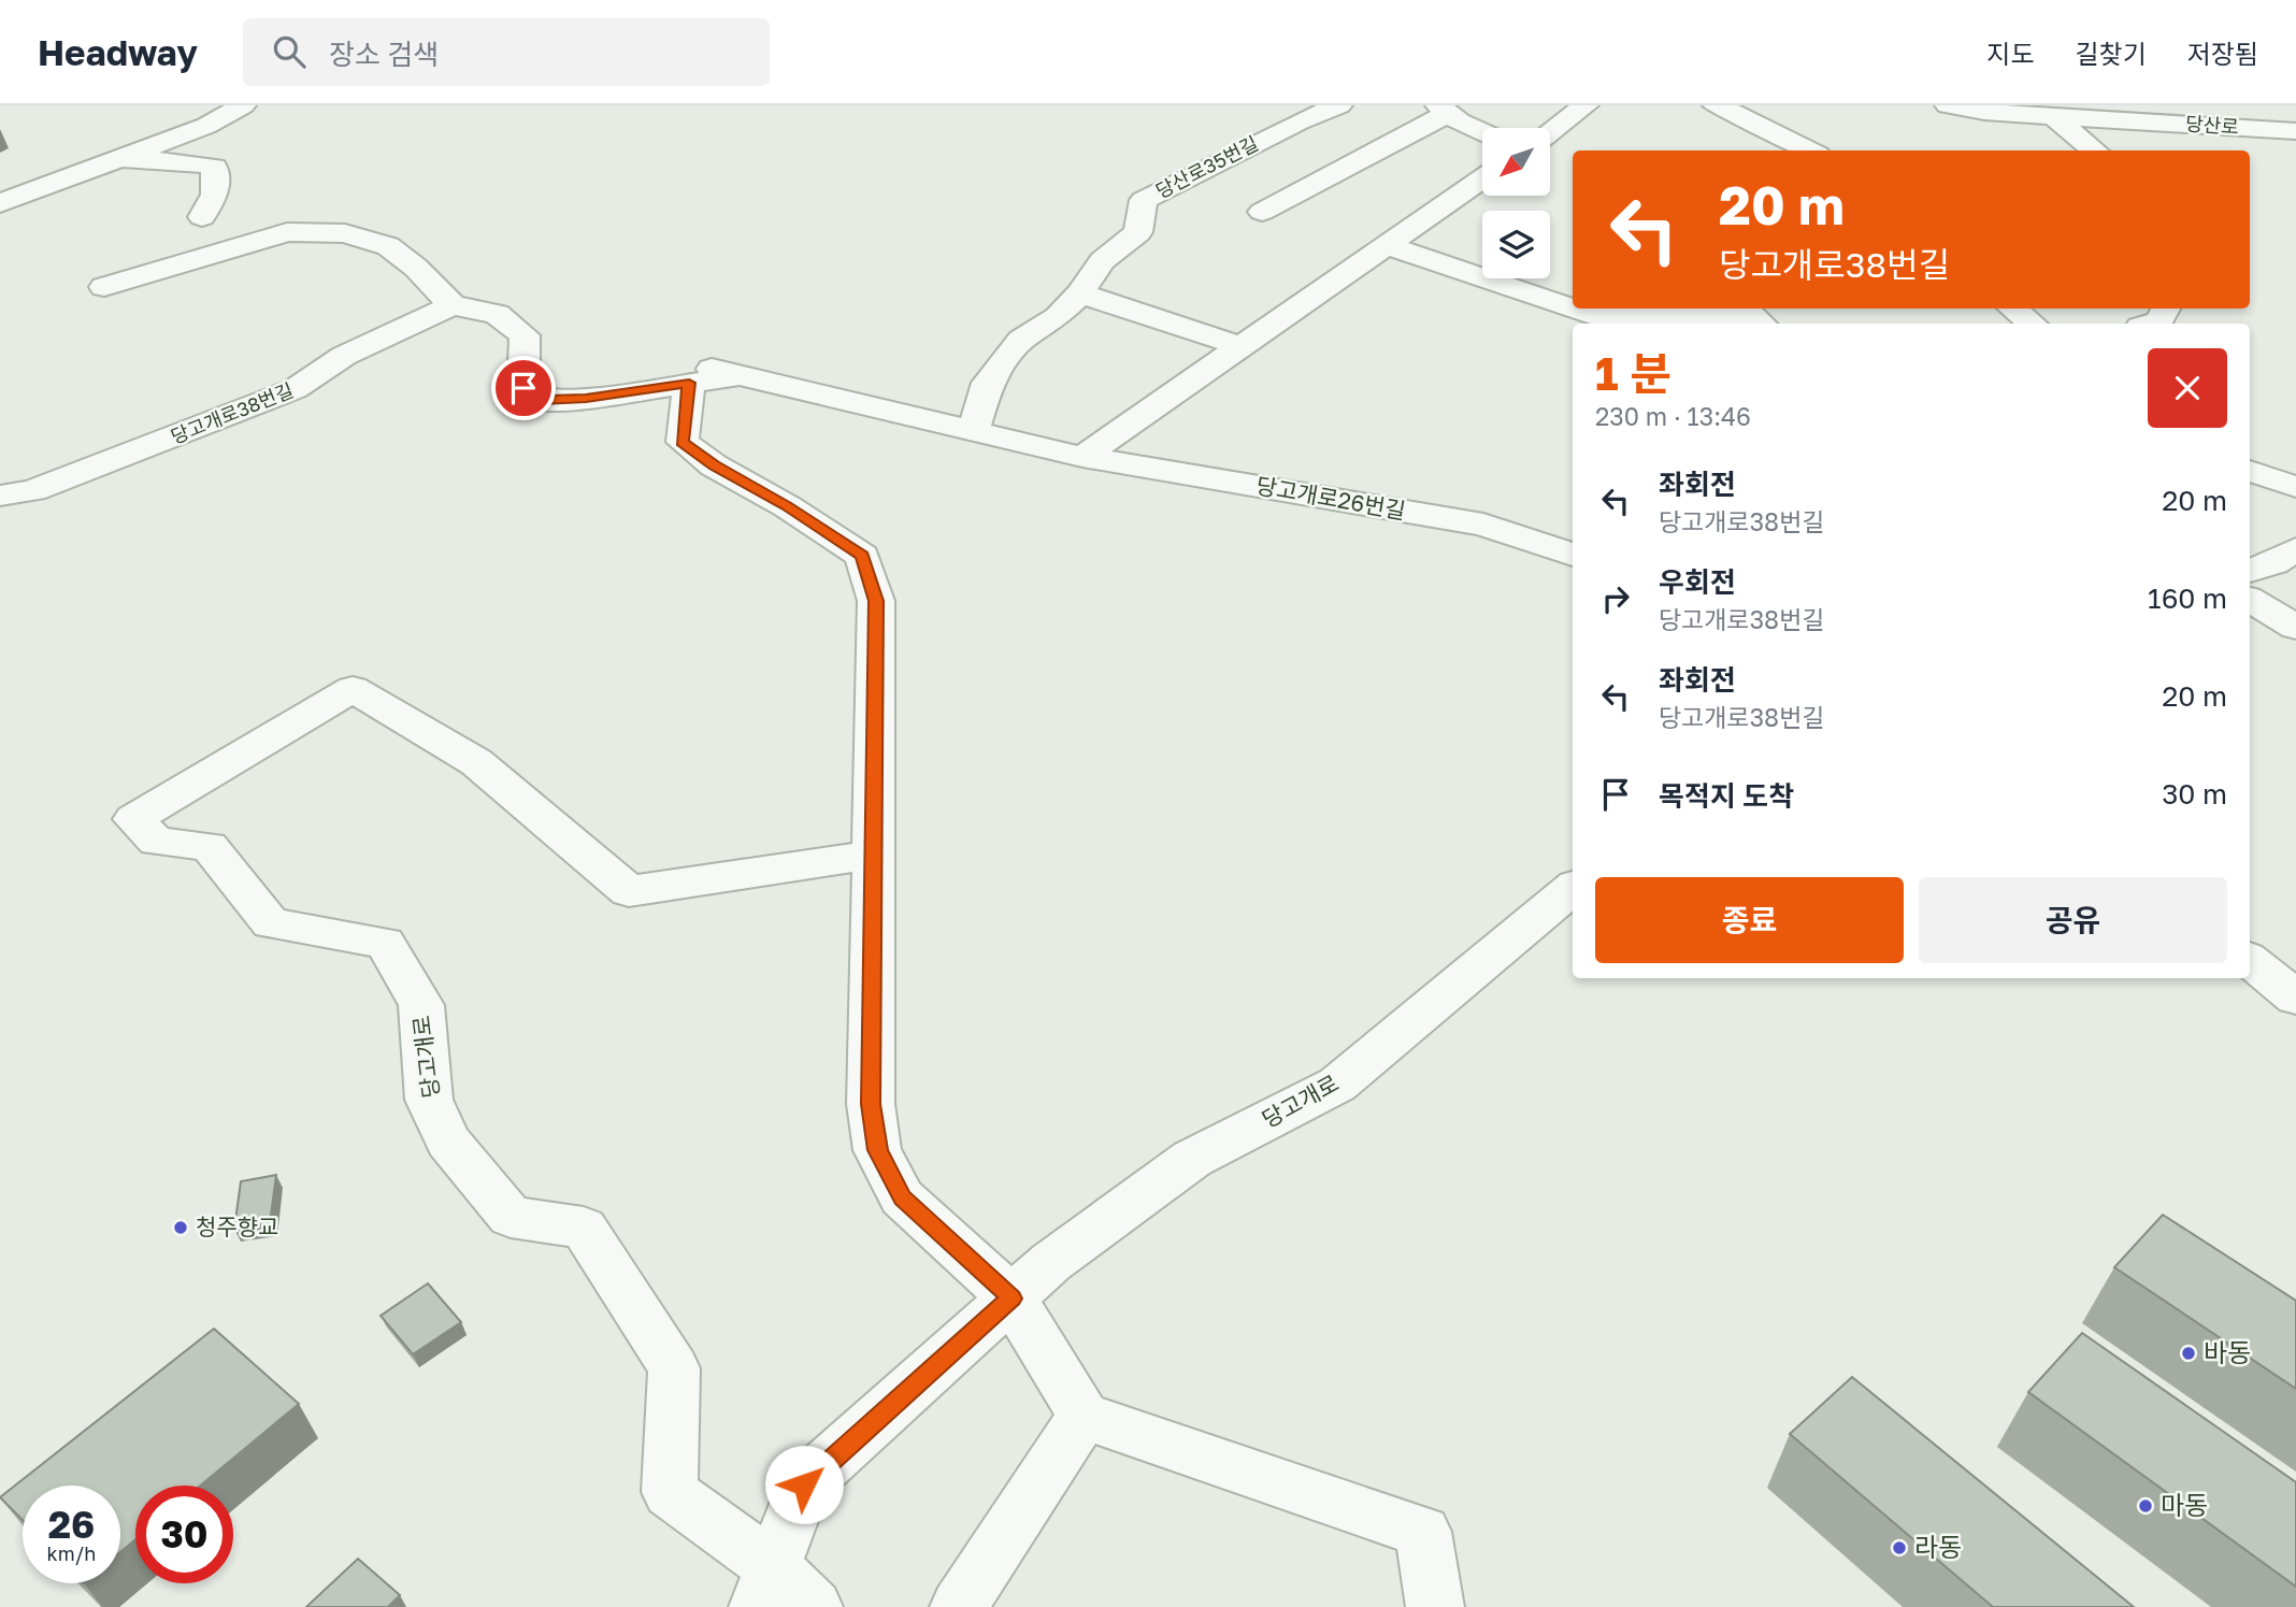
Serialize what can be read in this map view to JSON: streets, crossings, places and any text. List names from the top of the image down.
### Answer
{
  "streets": {
    "street": [
      "당산로",
      "당산로35번길",
      "당고개로38번길",
      "당고개로26번길",
      "당고개로"
    ]
  },
  "crossings": [
    ["당산로35번길", "당고개로26번길"]
  ],
  "places": [
    "청주향교",
    "바동",
    "마동",
    "라동"
  ],
  "north": "bottom left",
  "page": {
    "header": "Headway",
    "search": "장소 검색",
    "nav": ["지도", "길찾기", "저장됨"],
    "turn": ["20 m", "당고개로38번길"],
    "heading": ["1 분", "230 m · 13:46"],
    "list": [
      {
        "name": "좌회전",
        "note": "당고개로38번길",
        "value": "20 m"
      },
      {
        "name": "우회전",
        "note": "당고개로38번길",
        "value": "160 m"
      },
      {
        "name": "좌회전",
        "note": "당고개로38번길",
        "value": "20 m"
      },
      {
        "name": "목적지 도착",
        "value": "30 m"
      }
    ],
    "buttons": ["종료", "공유"],
    "speed": "26 km/h",
    "limit": "30"
  }
}
